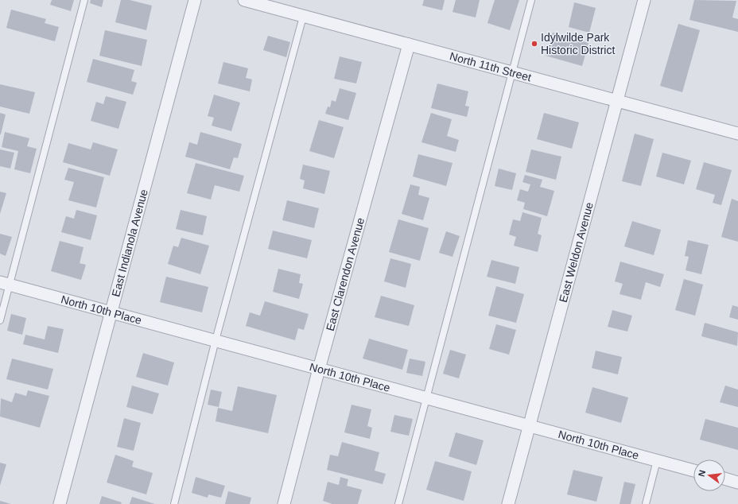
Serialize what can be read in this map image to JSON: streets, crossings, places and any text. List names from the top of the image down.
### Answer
{
  "streets": {
    "street": [
      "North 11th Street",
      "East Indianola Avenue",
      "East Weldon Avenue",
      "East Clarendon Avenue",
      "North 10th Place"
    ]
  },
  "crossings": [
    ["North 11th Street", "East Weldon Avenue"],
    ["North 11th Street", "East Clarendon Avenue"],
    ["East Indianola Avenue", "North 10th Place"],
    ["East Weldon Avenue", "North 10th Place"],
    ["East Clarendon Avenue", "North 10th Place"]
  ],
  "places": ["Idylwilde Park Historic District"],
  "north": "left"
}
